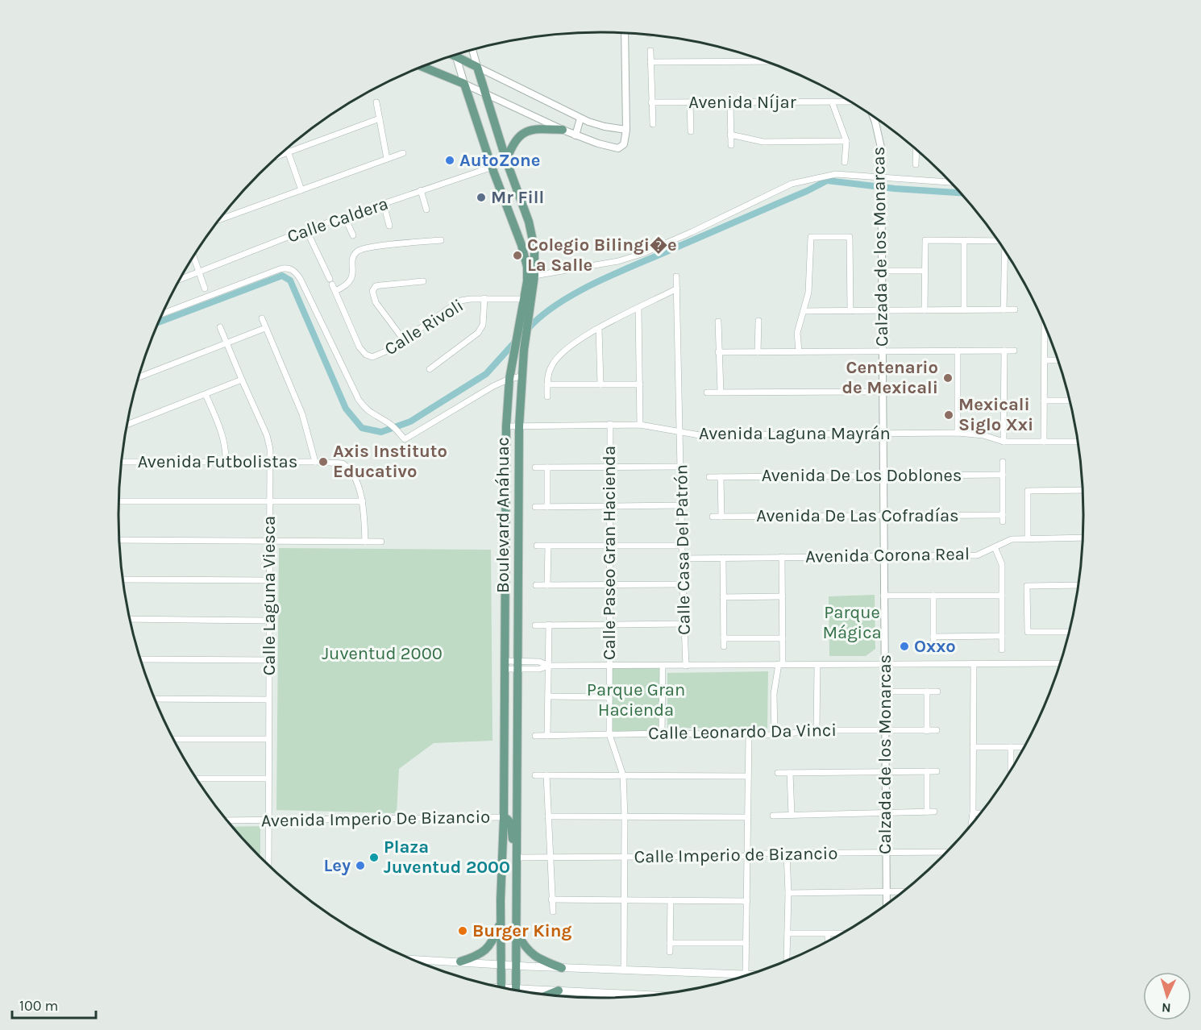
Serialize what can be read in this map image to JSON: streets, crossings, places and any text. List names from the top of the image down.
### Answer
{
  "streets": {
    "main road": ["Boulevard Anáhuac"],
    "street": [
      "Avenida Níjar",
      "Calle Caldera",
      "Calzada de los Monarcas",
      "Calle Rivoli",
      "Avenida Laguna Mayrán",
      "Avenida Futbolistas",
      "Avenida De Los Doblones",
      "Avenida De Las Cofradías",
      "Calle Casa Del Patrón",
      "Calle Paseo Gran Hacienda",
      "Avenida Corona Real",
      "Calle Laguna Viesca",
      "Calle Leonardo Da Vinci",
      "Avenida Imperio De Bizancio",
      "Calle Imperio de Bizancio"
    ]
  },
  "crossings": [
    ["Calle Caldera", "Calle Rivoli"],
    ["Calle Caldera", "Boulevard Anáhuac"],
    ["Calzada de los Monarcas", "Avenida Laguna Mayrán"],
    ["Calzada de los Monarcas", "Avenida De Los Doblones"],
    ["Calzada de los Monarcas", "Avenida De Las Cofradías"],
    ["Calzada de los Monarcas", "Avenida Corona Real"],
    ["Calzada de los Monarcas", "Calle Leonardo Da Vinci"],
    ["Calzada de los Monarcas", "Calle Imperio de Bizancio"],
    ["Calle Rivoli", "Boulevard Anáhuac"],
    ["Avenida Laguna Mayrán", "Boulevard Anáhuac"],
    ["Avenida Laguna Mayrán", "Calle Casa Del Patrón"],
    ["Avenida Laguna Mayrán", "Calle Paseo Gran Hacienda"],
    ["Avenida Futbolistas", "Calle Laguna Viesca"],
    ["Boulevard Anáhuac", "Avenida Imperio De Bizancio"],
    ["Boulevard Anáhuac", "Calle Imperio de Bizancio"],
    ["Calle Casa Del Patrón", "Avenida Corona Real"],
    ["Calle Paseo Gran Hacienda", "Calle Leonardo Da Vinci"],
    ["Calle Paseo Gran Hacienda", "Calle Imperio de Bizancio"],
    ["Calle Laguna Viesca", "Avenida Imperio De Bizancio"]
  ],
  "parks": ["Parque Mágica", "Juventud 2000", "Parque Gran Hacienda"],
  "places": [
    "AutoZone",
    "Mr Fill",
    "Colegio Bilingi�e La Salle",
    "Centenario de Mexicali",
    "Mexicali Siglo Xxi",
    "Axis Instituto Educativo",
    "Oxxo",
    "Plaza Juventud 2000",
    "Ley",
    "Burger King"
  ],
  "scale_bar": "100 m",
  "north": "bottom"
}
